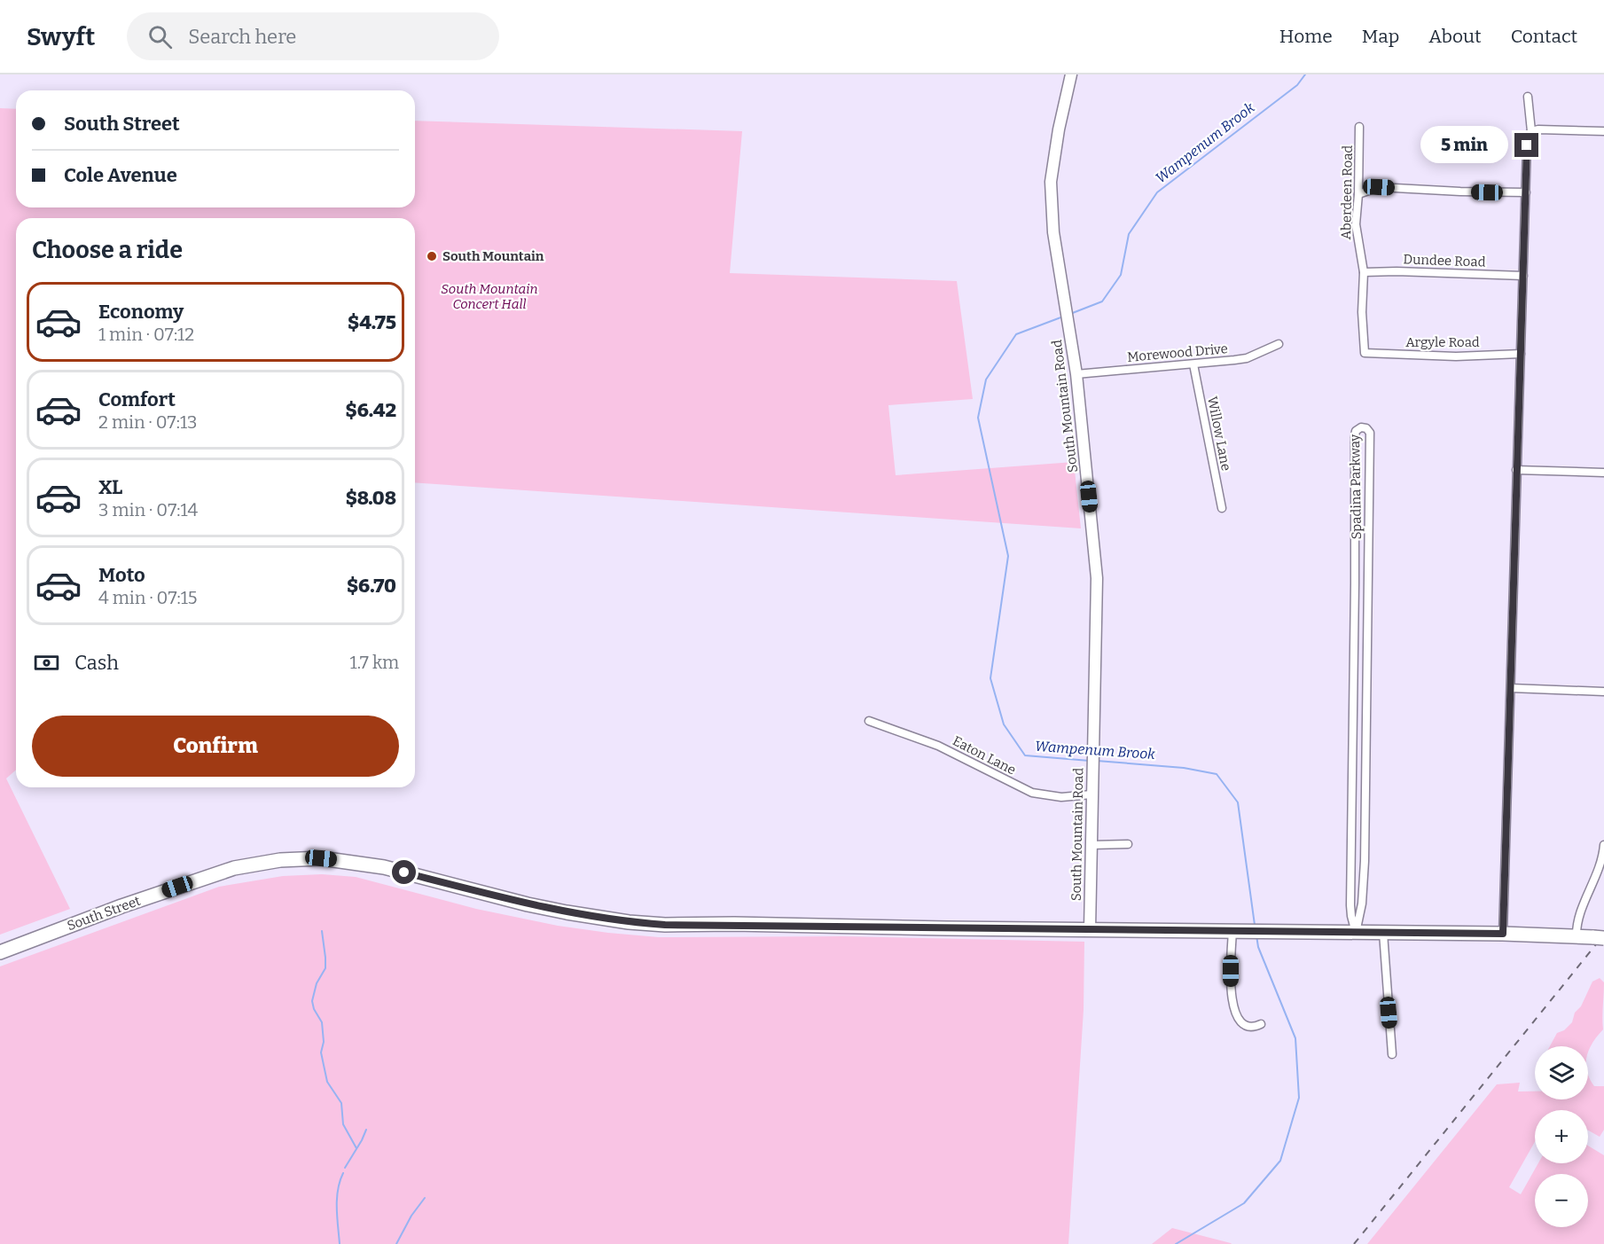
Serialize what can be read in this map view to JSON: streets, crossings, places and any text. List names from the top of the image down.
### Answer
{
  "streets": {
    "highway": ["South Street"],
    "street": [
      "Aberdeen Road",
      "Dundee Road",
      "Argyle Road",
      "Morewood Drive",
      "South Mountain Road",
      "Willow Lane",
      "Spadina Parkway",
      "Eaton Lane"
    ]
  },
  "crossings": [
    ["Aberdeen Road", "Dundee Road"],
    ["Aberdeen Road", "Argyle Road"],
    ["Morewood Drive", "South Mountain Road"],
    ["Morewood Drive", "Willow Lane"],
    ["South Mountain Road", "Eaton Lane"],
    ["South Mountain Road", "South Street"],
    ["Spadina Parkway", "South Street"]
  ],
  "water": ["Wampenum Brook"],
  "parks": ["South Mountain Concert Hall"],
  "places": ["South Mountain"],
  "page": {
    "header": "Swyft",
    "search": "Search here",
    "nav": [
      "Home",
      "Map",
      "About",
      "Contact"
    ],
    "banner": ["South Street", "Cole Avenue"],
    "bubble": "5 min",
    "heading": "Choose a ride",
    "list": [
      {
        "name": "Economy",
        "note": "1 min · 07:12",
        "value": "$4.75"
      },
      {
        "name": "Comfort",
        "note": "2 min · 07:13",
        "value": "$6.42"
      },
      {
        "name": "XL",
        "note": "3 min · 07:14",
        "value": "$8.08"
      },
      {
        "name": "Moto",
        "note": "4 min · 07:15",
        "value": "$6.70"
      }
    ],
    "pay": ["Cash", "1.7 km"],
    "buttons": "Confirm",
    "map_buttons": ["+", "−"]
  }
}
